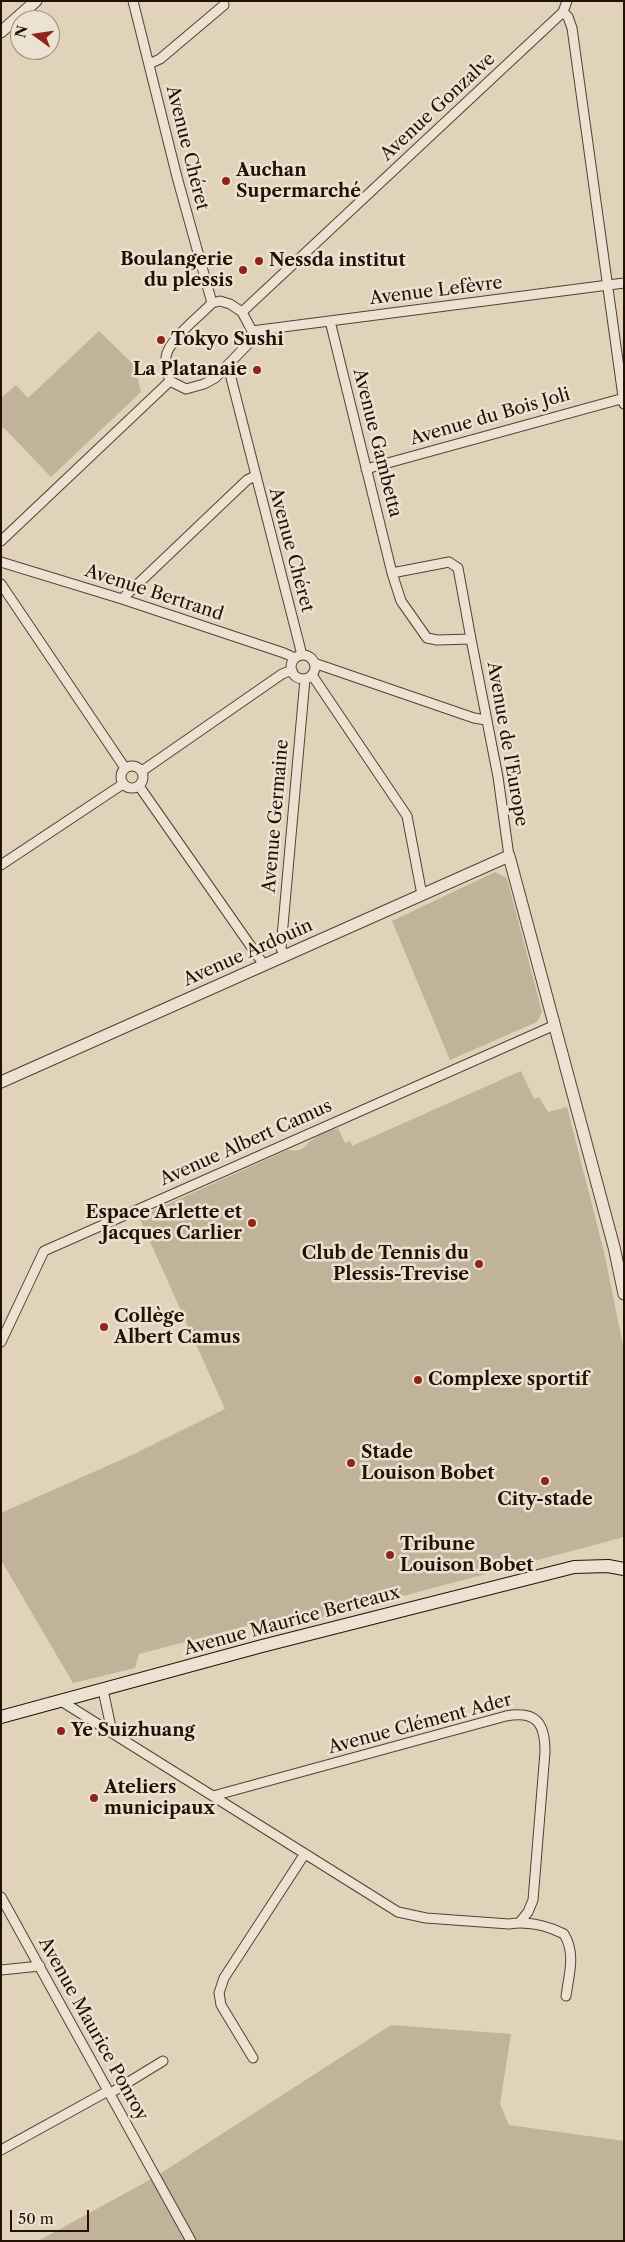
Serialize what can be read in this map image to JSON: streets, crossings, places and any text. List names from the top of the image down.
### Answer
{
  "streets": {
    "main road": ["Avenue Maurice Berteaux"],
    "street": [
      "Avenue Gonzalve",
      "Avenue Chéret",
      "Avenue Lefèvre",
      "Avenue du Bois Joli",
      "Avenue Gambetta",
      "Avenue Bertrand",
      "Avenue de l'Europe",
      "Avenue Germaine",
      "Avenue Ardouin",
      "Avenue Albert Camus",
      "Avenue Clément Ader",
      "Avenue Maurice Ponroy"
    ]
  },
  "crossings": [
    ["Avenue Gonzalve", "Avenue Chéret"],
    ["Avenue Gonzalve", "Avenue Lefèvre"],
    ["Avenue Chéret", "Avenue Lefèvre"],
    ["Avenue Chéret", "Avenue Bertrand"],
    ["Avenue Chéret", "Avenue Germaine"],
    ["Avenue Lefèvre", "Avenue Gambetta"],
    ["Avenue du Bois Joli", "Avenue Gambetta"],
    ["Avenue Gambetta", "Avenue de l'Europe"],
    ["Avenue Bertrand", "Avenue Germaine"],
    ["Avenue de l'Europe", "Avenue Ardouin"],
    ["Avenue Germaine", "Avenue Ardouin"]
  ],
  "places": [
    "Auchan Supermarché",
    "Nessda institut",
    "Boulangerie du plessis",
    "Tokyo Sushi",
    "La Platanaie",
    "Espace Arlette et Jacques Carlier",
    "Club de Tennis du Plessis-Trevise",
    "Collège Albert Camus",
    "Complexe sportif",
    "Stade Louison Bobet",
    "City-stade",
    "Tribune Louison Bobet",
    "Ye Suizhuang",
    "Ateliers municipaux"
  ],
  "scale_bar": "50 m",
  "north": "left"
}
